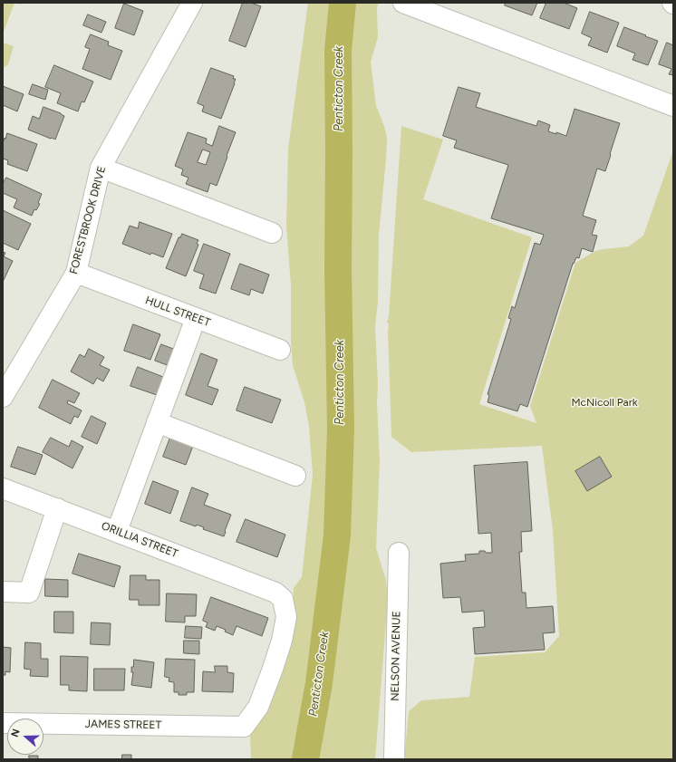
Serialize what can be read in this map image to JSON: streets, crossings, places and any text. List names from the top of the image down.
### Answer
{
  "streets": {
    "street": [
      "FORESTBROOK DRIVE",
      "HULL STREET",
      "ORILLIA STREET",
      "NELSON AVENUE",
      "JAMES STREET"
    ]
  },
  "crossings": [
    ["FORESTBROOK DRIVE", "HULL STREET"],
    ["ORILLIA STREET", "JAMES STREET"]
  ],
  "water": ["Penticton Creek"],
  "parks": ["McNicoll Park"],
  "north": "left"
}
